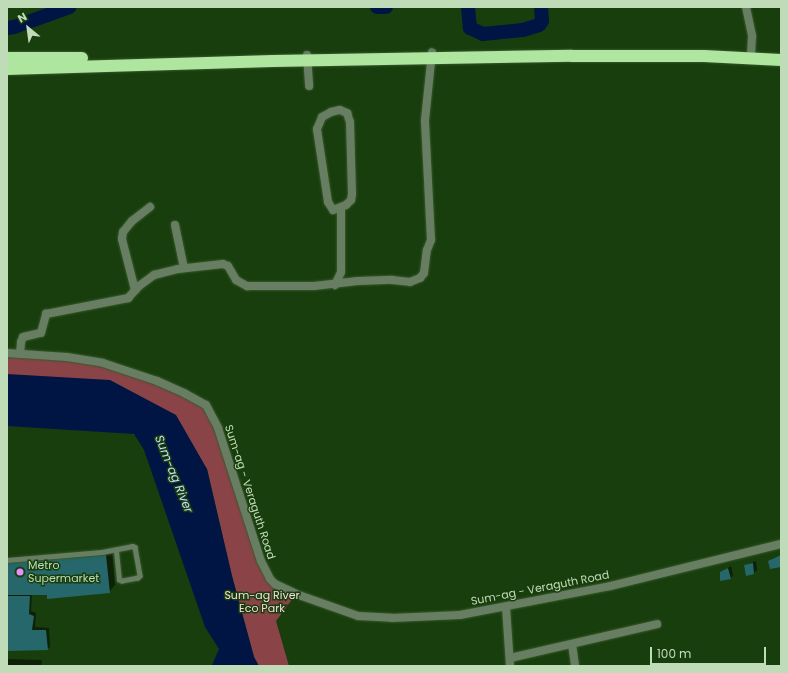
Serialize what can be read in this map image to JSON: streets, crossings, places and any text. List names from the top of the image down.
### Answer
{
  "streets": {
    "street": ["Sum-ag - Veraguth Road"]
  },
  "water": ["Sum-ag River"],
  "parks": ["Sum-ag River Eco Park"],
  "places": ["Metro Supermarket"],
  "scale_bar": "100 m",
  "north": "top left"
}
